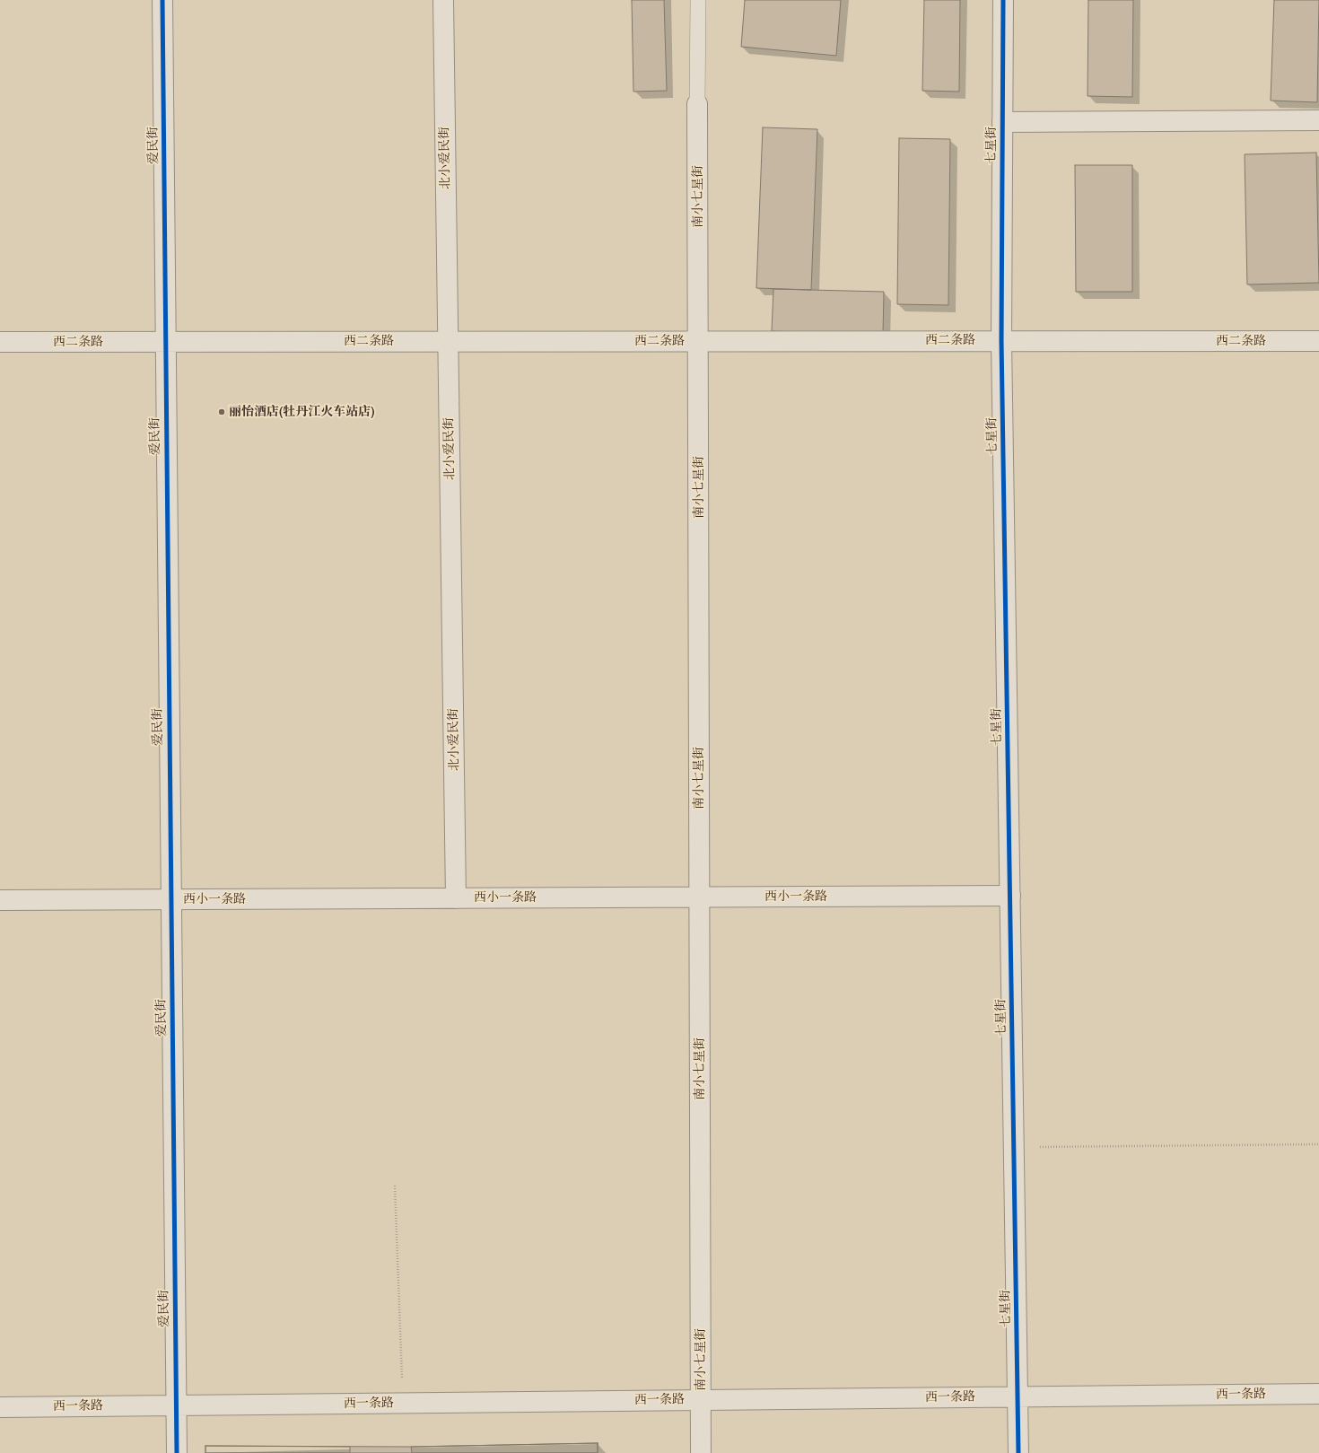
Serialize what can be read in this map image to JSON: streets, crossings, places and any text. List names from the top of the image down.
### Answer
{
  "streets": {
    "street": [
      "爱民街",
      "七星街",
      "北小爱民街",
      "南小七星街",
      "西二条路",
      "西小一条路",
      "西一条路"
    ]
  },
  "crossings": [
    ["爱民街", "西二条路"],
    ["爱民街", "西小一条路"],
    ["爱民街", "西一条路"],
    ["七星街", "西二条路"],
    ["七星街", "西小一条路"],
    ["七星街", "西一条路"],
    ["北小爱民街", "西二条路"],
    ["北小爱民街", "西小一条路"],
    ["南小七星街", "西二条路"],
    ["南小七星街", "西小一条路"],
    ["南小七星街", "西一条路"]
  ],
  "places": ["丽怡酒店(牡丹江火车站店)"]
}
